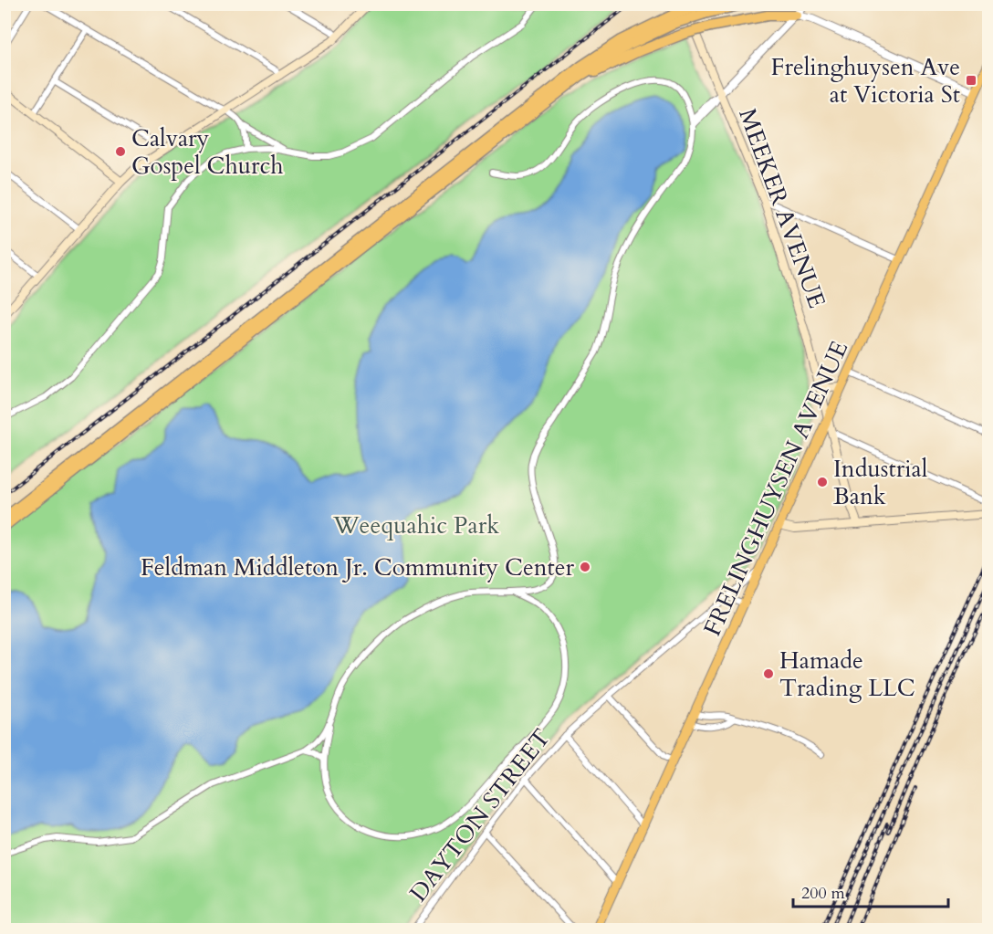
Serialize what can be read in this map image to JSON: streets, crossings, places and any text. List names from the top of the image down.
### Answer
{
  "streets": {
    "main road": ["MEEKER AVENUE", "FRELINGHUYSEN AVENUE"],
    "street": ["DAYTON STREET"]
  },
  "crossings": [
    ["MEEKER AVENUE", "FRELINGHUYSEN AVENUE"],
    ["FRELINGHUYSEN AVENUE", "DAYTON STREET"]
  ],
  "parks": ["Weequahic Park"],
  "places": {
    "transit": ["Frelinghuysen Ave at Victoria St"],
    "other": [
      "Calvary Gospel Church",
      "Industrial Bank",
      "Feldman Middleton Jr. Community Center",
      "Hamade Trading LLC"
    ]
  },
  "scale_bar": "200 m"
}
